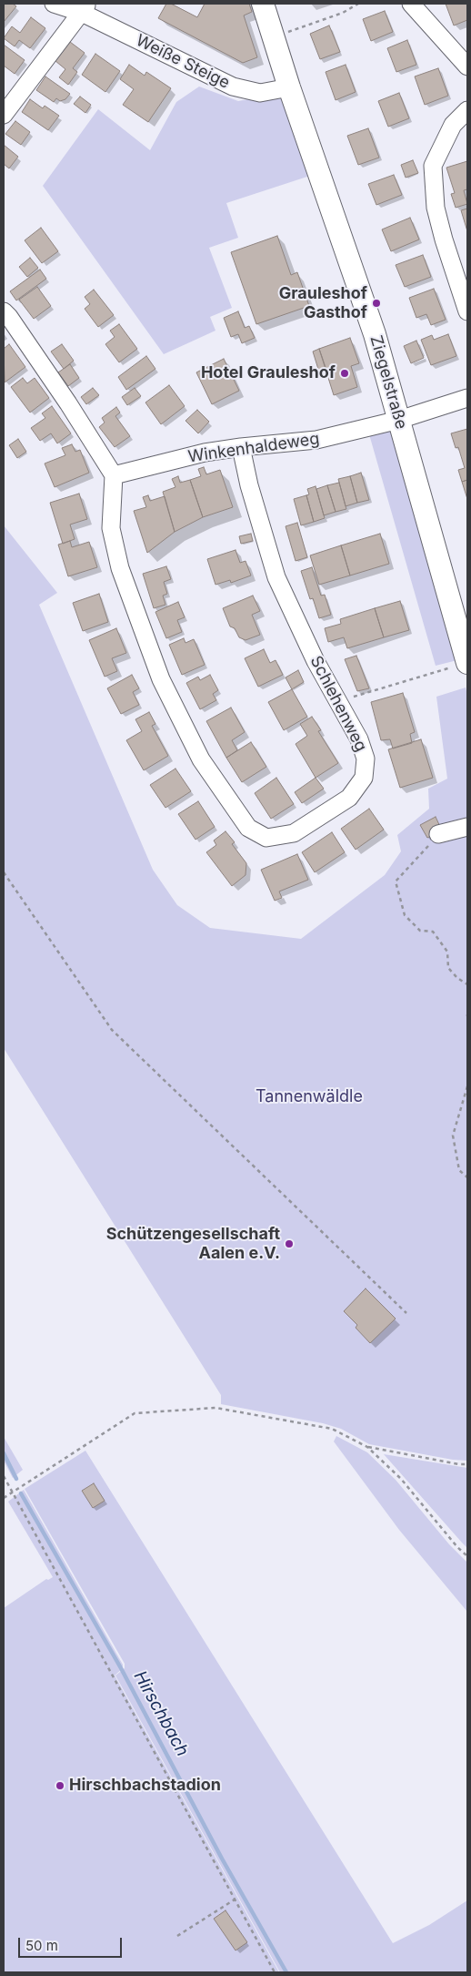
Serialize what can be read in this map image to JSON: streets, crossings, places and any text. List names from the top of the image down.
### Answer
{
  "streets": {
    "main road": ["Ziegelstraße"],
    "street": ["Weiße Steige", "Winkenhaldeweg", "Schlehenweg"]
  },
  "crossings": [
    ["Weiße Steige", "Ziegelstraße"],
    ["Ziegelstraße", "Winkenhaldeweg"],
    ["Winkenhaldeweg", "Schlehenweg"]
  ],
  "water": ["Hirschbach"],
  "parks": ["Tannenwäldle"],
  "places": [
    "Grauleshof Gasthof",
    "Hotel Grauleshof",
    "Schützengesellschaft Aalen e.V.",
    "Hirschbachstadion"
  ],
  "scale_bar": "50 m"
}
